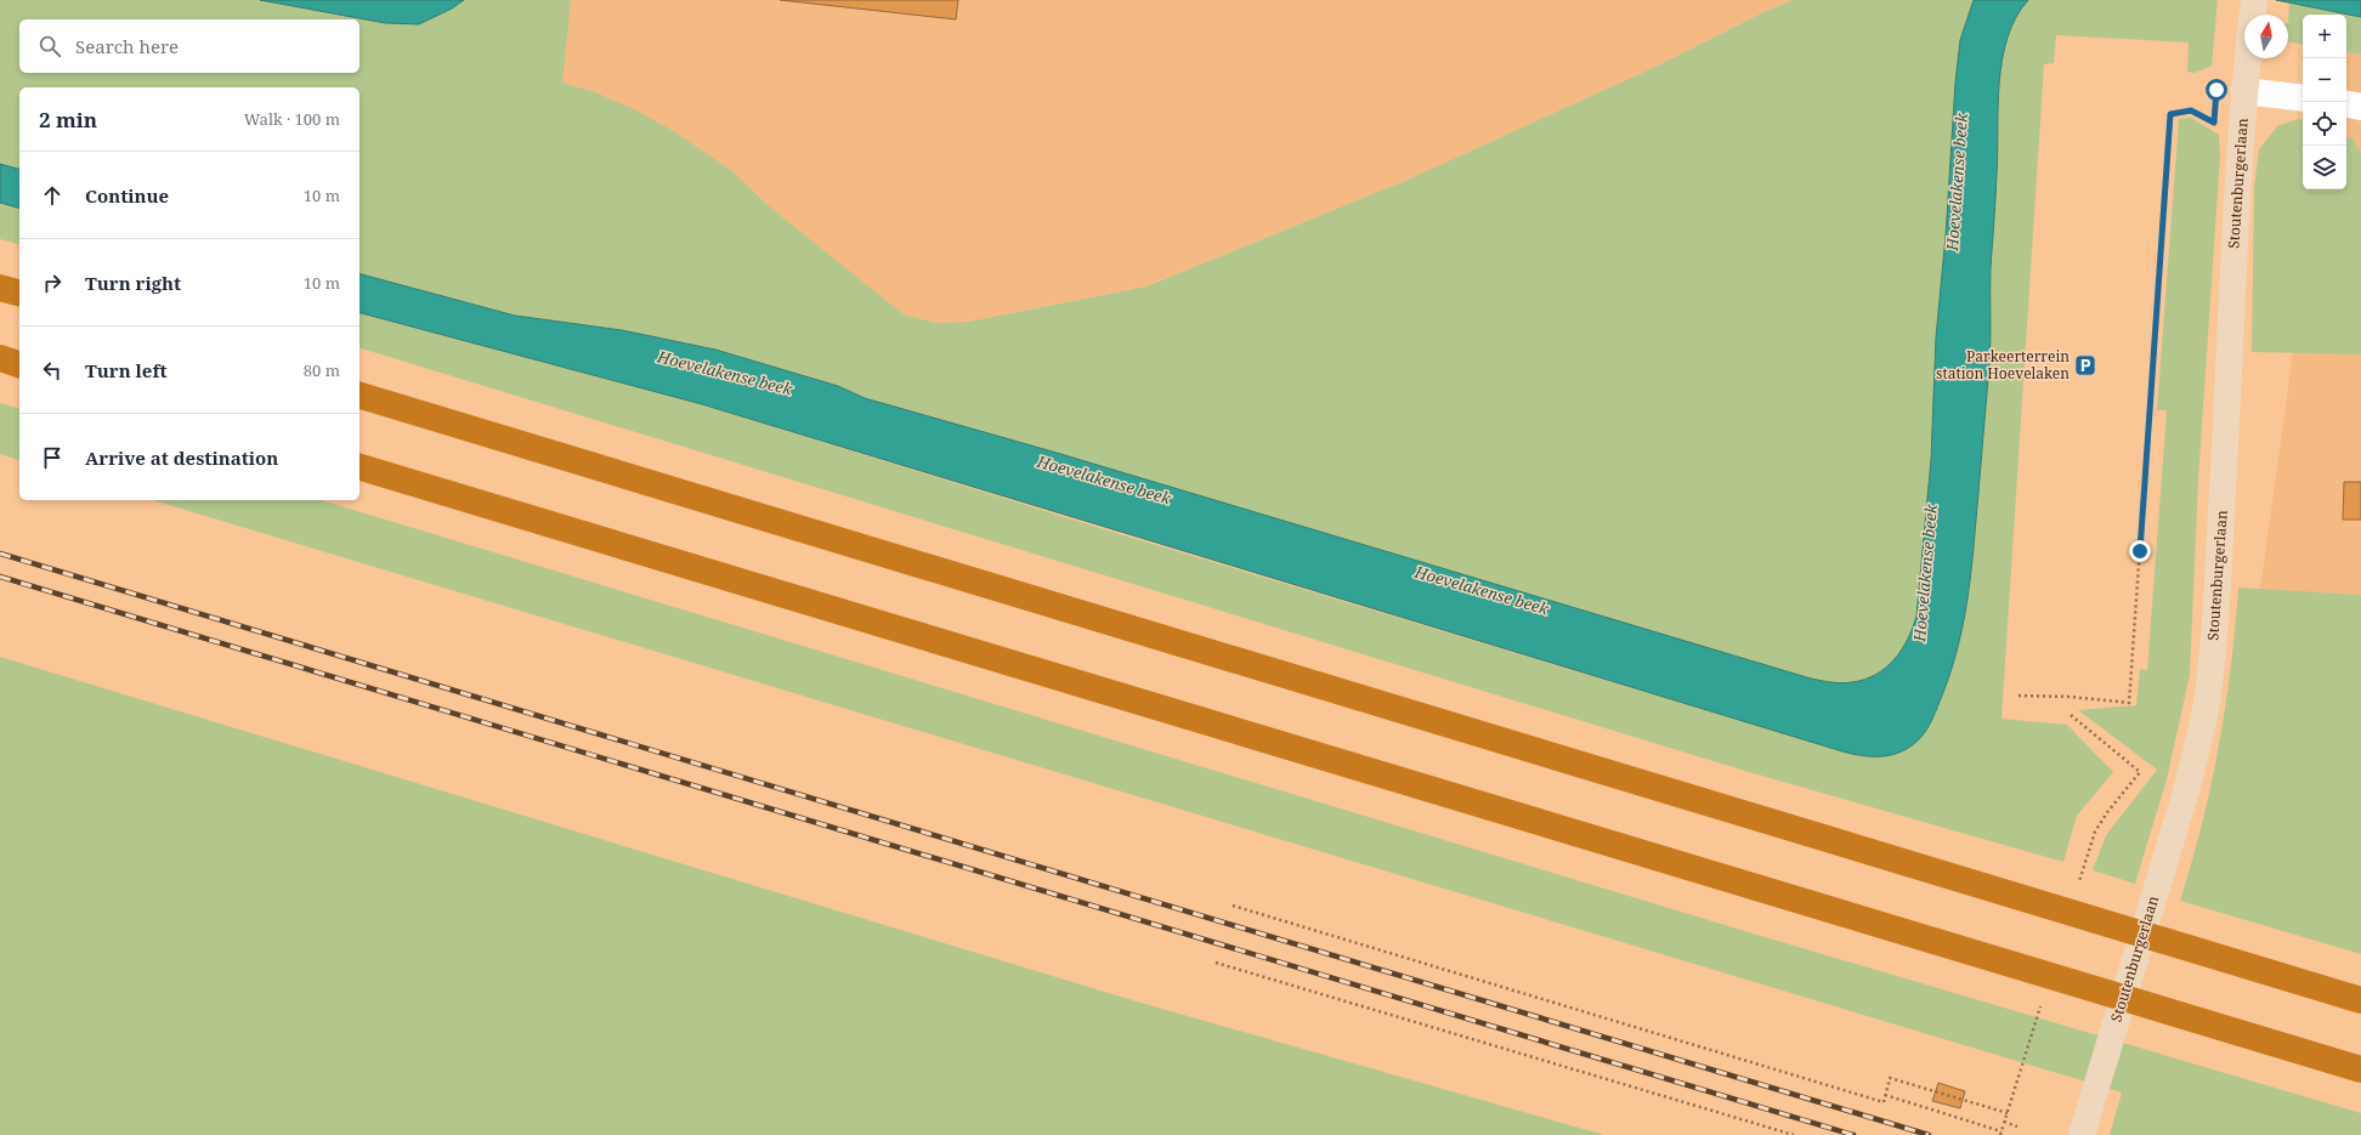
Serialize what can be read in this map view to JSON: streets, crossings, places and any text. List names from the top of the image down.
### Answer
{
  "streets": {
    "street": ["Stoutenburgerlaan"]
  },
  "water": ["Hoevelakense beek"],
  "places": {
    "parking": ["Parkeerterrein station Hoevelaken"]
  },
  "north": "top",
  "page": {
    "map_buttons": ["+", "−"],
    "search": "Search here",
    "heading": ["2 min", "Walk · 100 m"],
    "list": [
      ["Continue", "10 m"],
      ["Turn right", "10 m"],
      ["Turn left", "80 m"],
      "Arrive at destination"
    ]
  }
}
